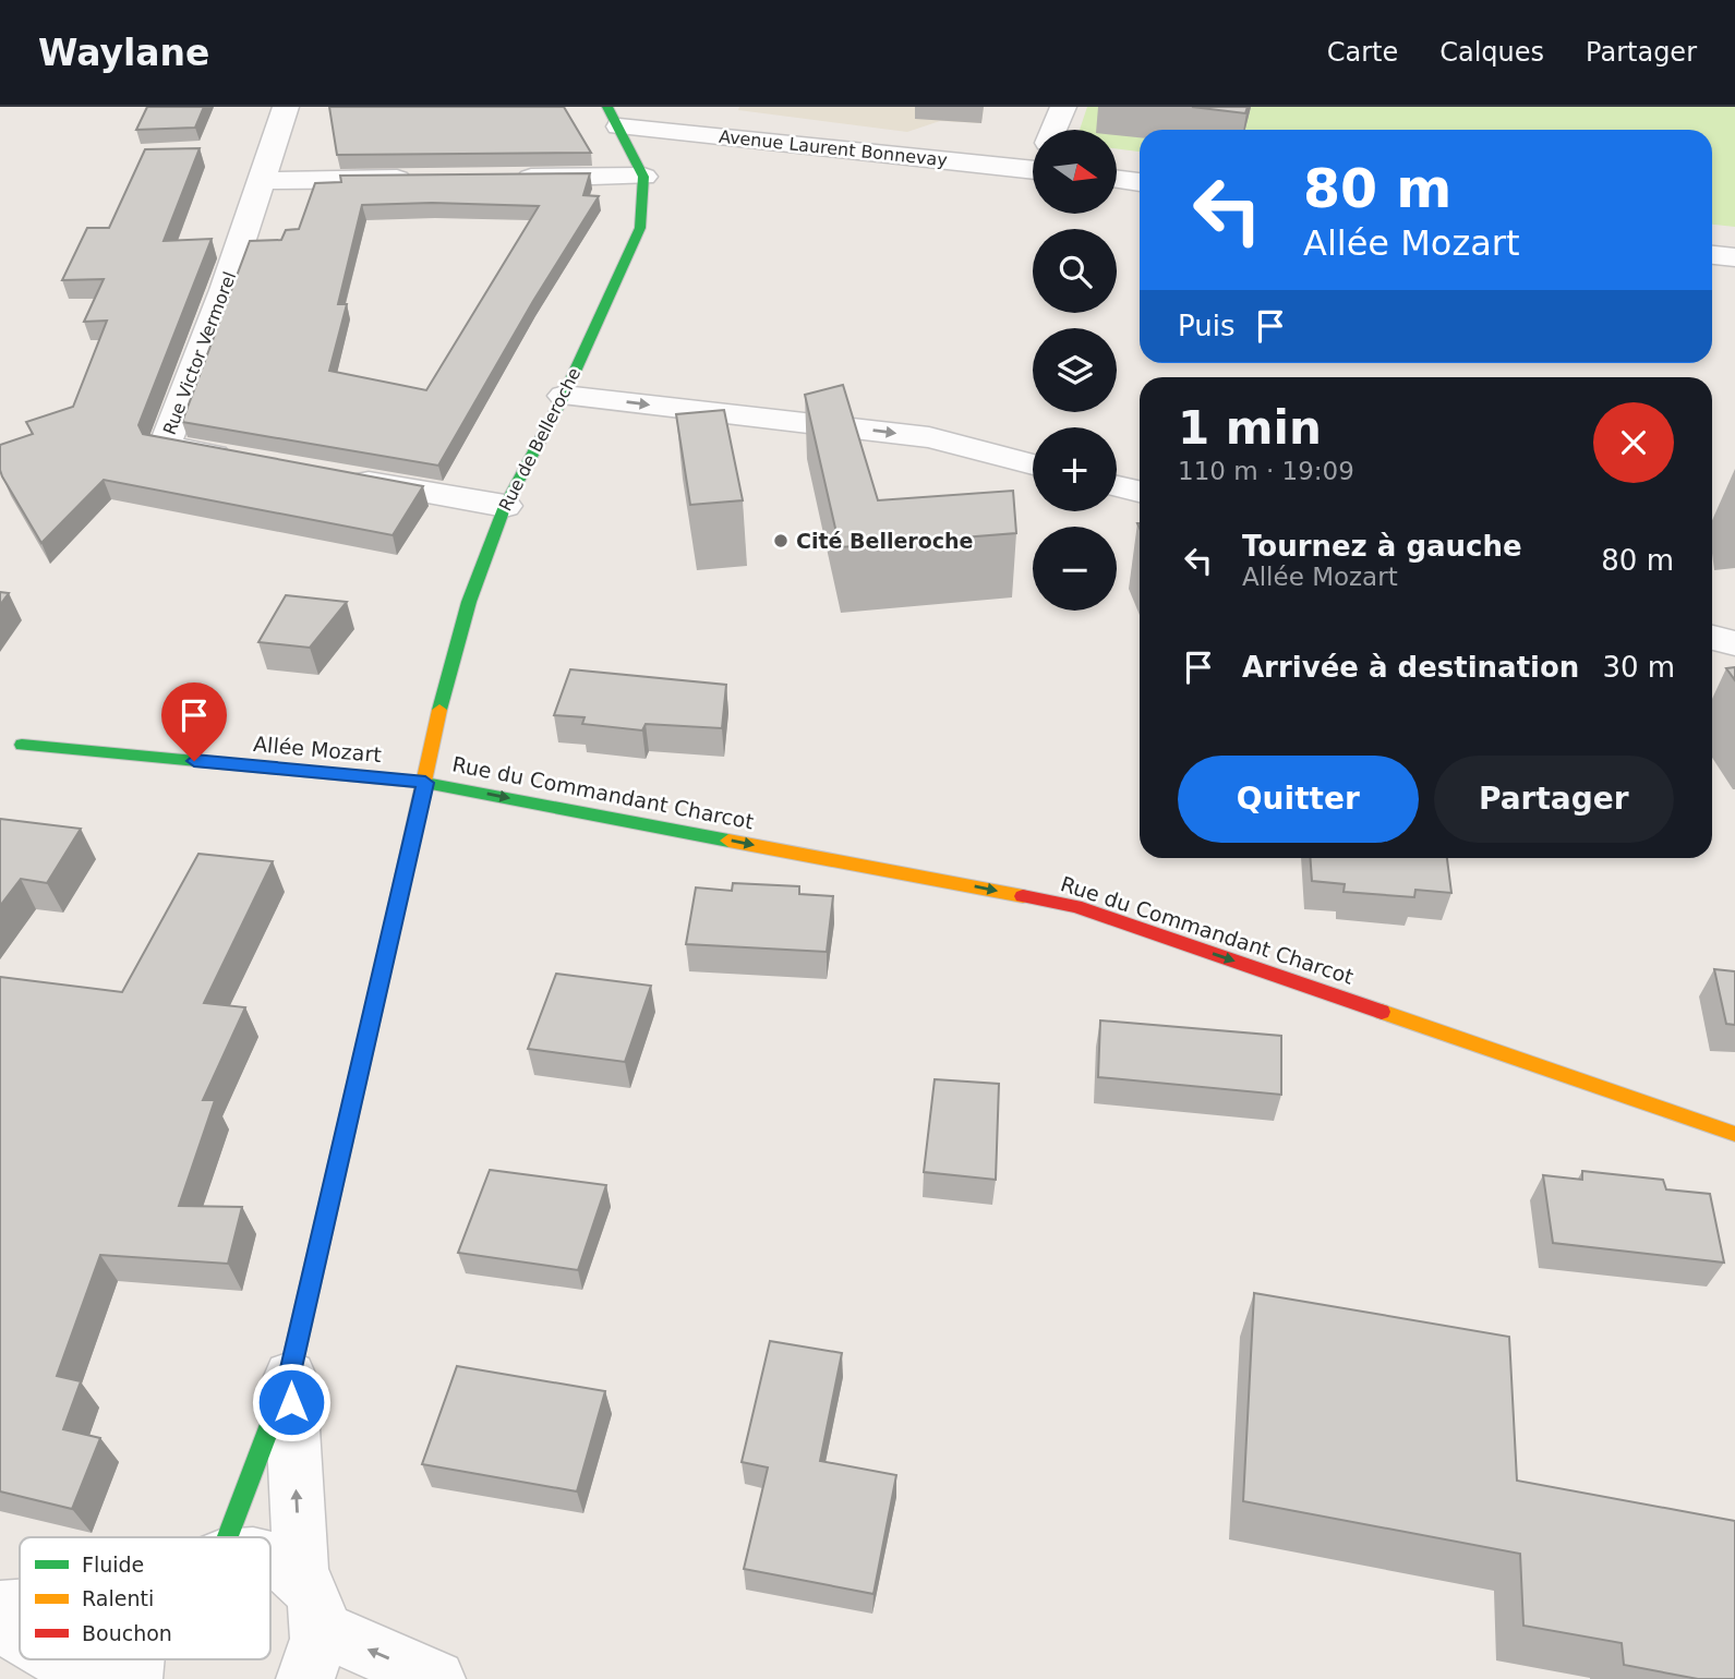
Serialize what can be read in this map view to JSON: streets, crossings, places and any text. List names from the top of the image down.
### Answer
{
  "streets": {
    "street": [
      "Avenue Laurent Bonnevay",
      "Rue Victor Vermorel",
      "Rue de Belleroche",
      "Allée Mozart",
      "Rue du Commandant Charcot"
    ]
  },
  "crossings": [
    ["Avenue Laurent Bonnevay", "Rue de Belleroche"],
    ["Rue de Belleroche", "Allée Mozart"],
    ["Rue de Belleroche", "Rue du Commandant Charcot"],
    ["Allée Mozart", "Rue du Commandant Charcot"]
  ],
  "one_way": ["Rue du Commandant Charcot"],
  "places": ["Cité Belleroche"],
  "legend": ["Fluide", "Ralenti", "Bouchon"],
  "north": "right",
  "page": {
    "header": "Waylane",
    "nav": ["Carte", "Calques", "Partager"],
    "map_buttons": ["+", "−"],
    "turn": ["80 m", "Allée Mozart"],
    "then": "Puis",
    "heading": ["1 min", "110 m · 19:09"],
    "list": [
      {
        "name": "Tournez à gauche",
        "note": "Allée Mozart",
        "value": "80 m"
      },
      {
        "name": "Arrivée à destination",
        "value": "30 m"
      }
    ],
    "buttons": ["Quitter", "Partager"]
  }
}
